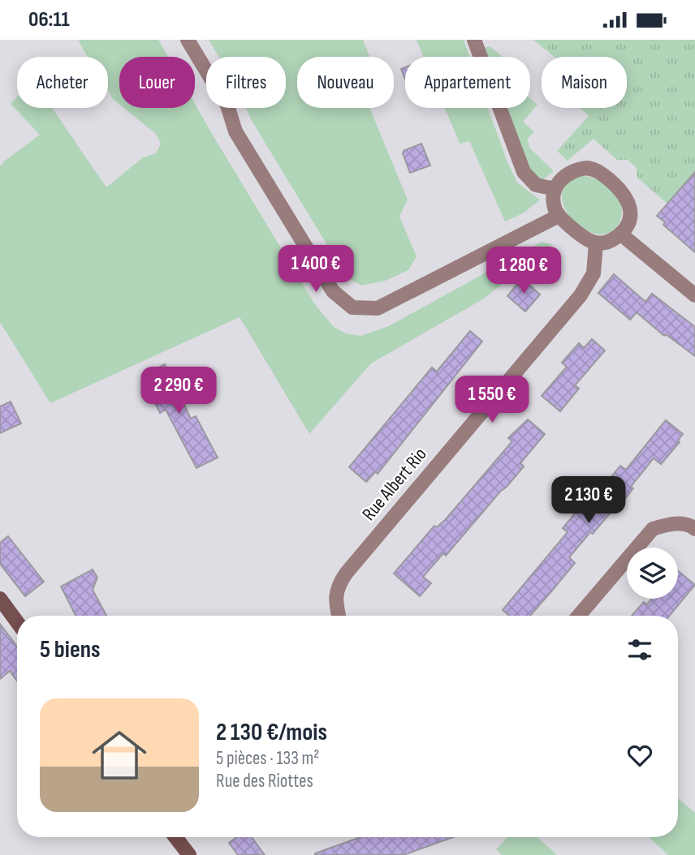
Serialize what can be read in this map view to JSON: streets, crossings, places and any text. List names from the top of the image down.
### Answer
{
  "streets": {
    "street": ["Rue Albert Rio"]
  },
  "page": {
    "status": "06:11",
    "chip": [
      "Acheter",
      "Louer",
      "Filtres",
      "Nouveau",
      "Appartement",
      "Maison"
    ],
    "price": [
      "1 400 €",
      "1 280 €",
      "2 290 €",
      "1 550 €",
      "2 130 €"
    ],
    "heading": "5 biens",
    "list": [
      {
        "name": "2 130 €/mois",
        "note": "5 pièces · 133 m² · Rue des Riottes"
      }
    ]
  }
}
